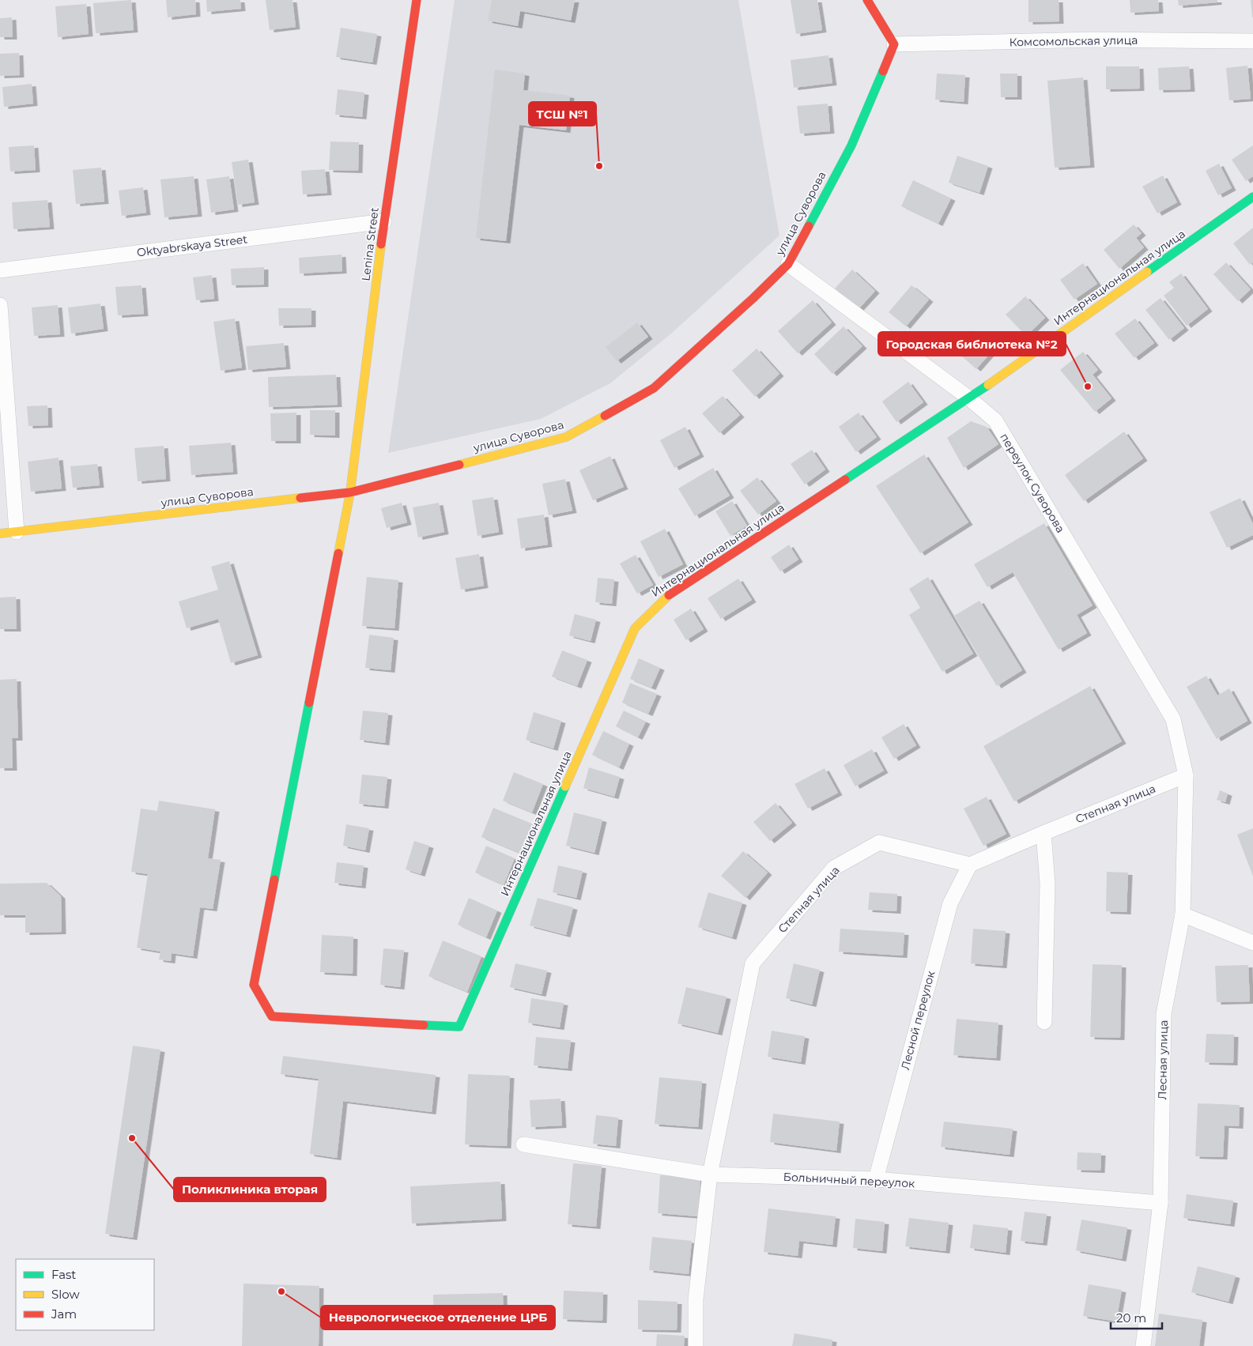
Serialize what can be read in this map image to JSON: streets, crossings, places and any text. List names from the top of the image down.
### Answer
{
  "streets": {
    "street": [
      "Комсомольская улица",
      "улица Суворова",
      "Lenina Street",
      "Oktyabrskaya Street",
      "Интернациональная улица",
      "переулок Суворова",
      "Степная улица",
      "Лесной переулок",
      "Лесная улица",
      "Больничный переулок"
    ]
  },
  "crossings": [
    ["Комсомольская улица", "улица Суворова"],
    ["улица Суворова", "Lenina Street"],
    ["улица Суворова", "переулок Суворова"],
    ["Lenina Street", "Oktyabrskaya Street"],
    ["Lenina Street", "Интернациональная улица"],
    ["Интернациональная улица", "переулок Суворова"],
    ["переулок Суворова", "Степная улица"],
    ["переулок Суворова", "Лесная улица"],
    ["Степная улица", "Лесной переулок"],
    ["Степная улица", "Лесная улица"],
    ["Степная улица", "Больничный переулок"],
    ["Лесной переулок", "Больничный переулок"],
    ["Лесная улица", "Больничный переулок"]
  ],
  "places": [
    "ТСШ №1",
    "Городская библиотека №2",
    "Поликлиника вторая",
    "Неврологическое отделение ЦРБ"
  ],
  "legend": ["Fast", "Slow", "Jam"],
  "scale_bar": "20 m"
}
